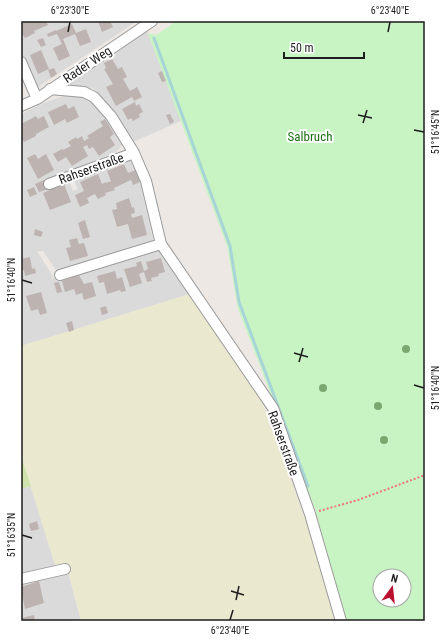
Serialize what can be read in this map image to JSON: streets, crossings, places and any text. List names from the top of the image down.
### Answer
{
  "streets": {
    "street": ["Rader Weg", "Rahserstraße"]
  },
  "crossings": [
    ["Rader Weg", "Rahserstraße"]
  ],
  "parks": ["Salbruch"],
  "scale_bar": "50 m",
  "north": "top",
  "coordinates": [
    "6°23'30\"E",
    "6°23'40\"E",
    "51°16'45\"N",
    "51°16'40\"N",
    "51°16'35\"N"
  ]
}
